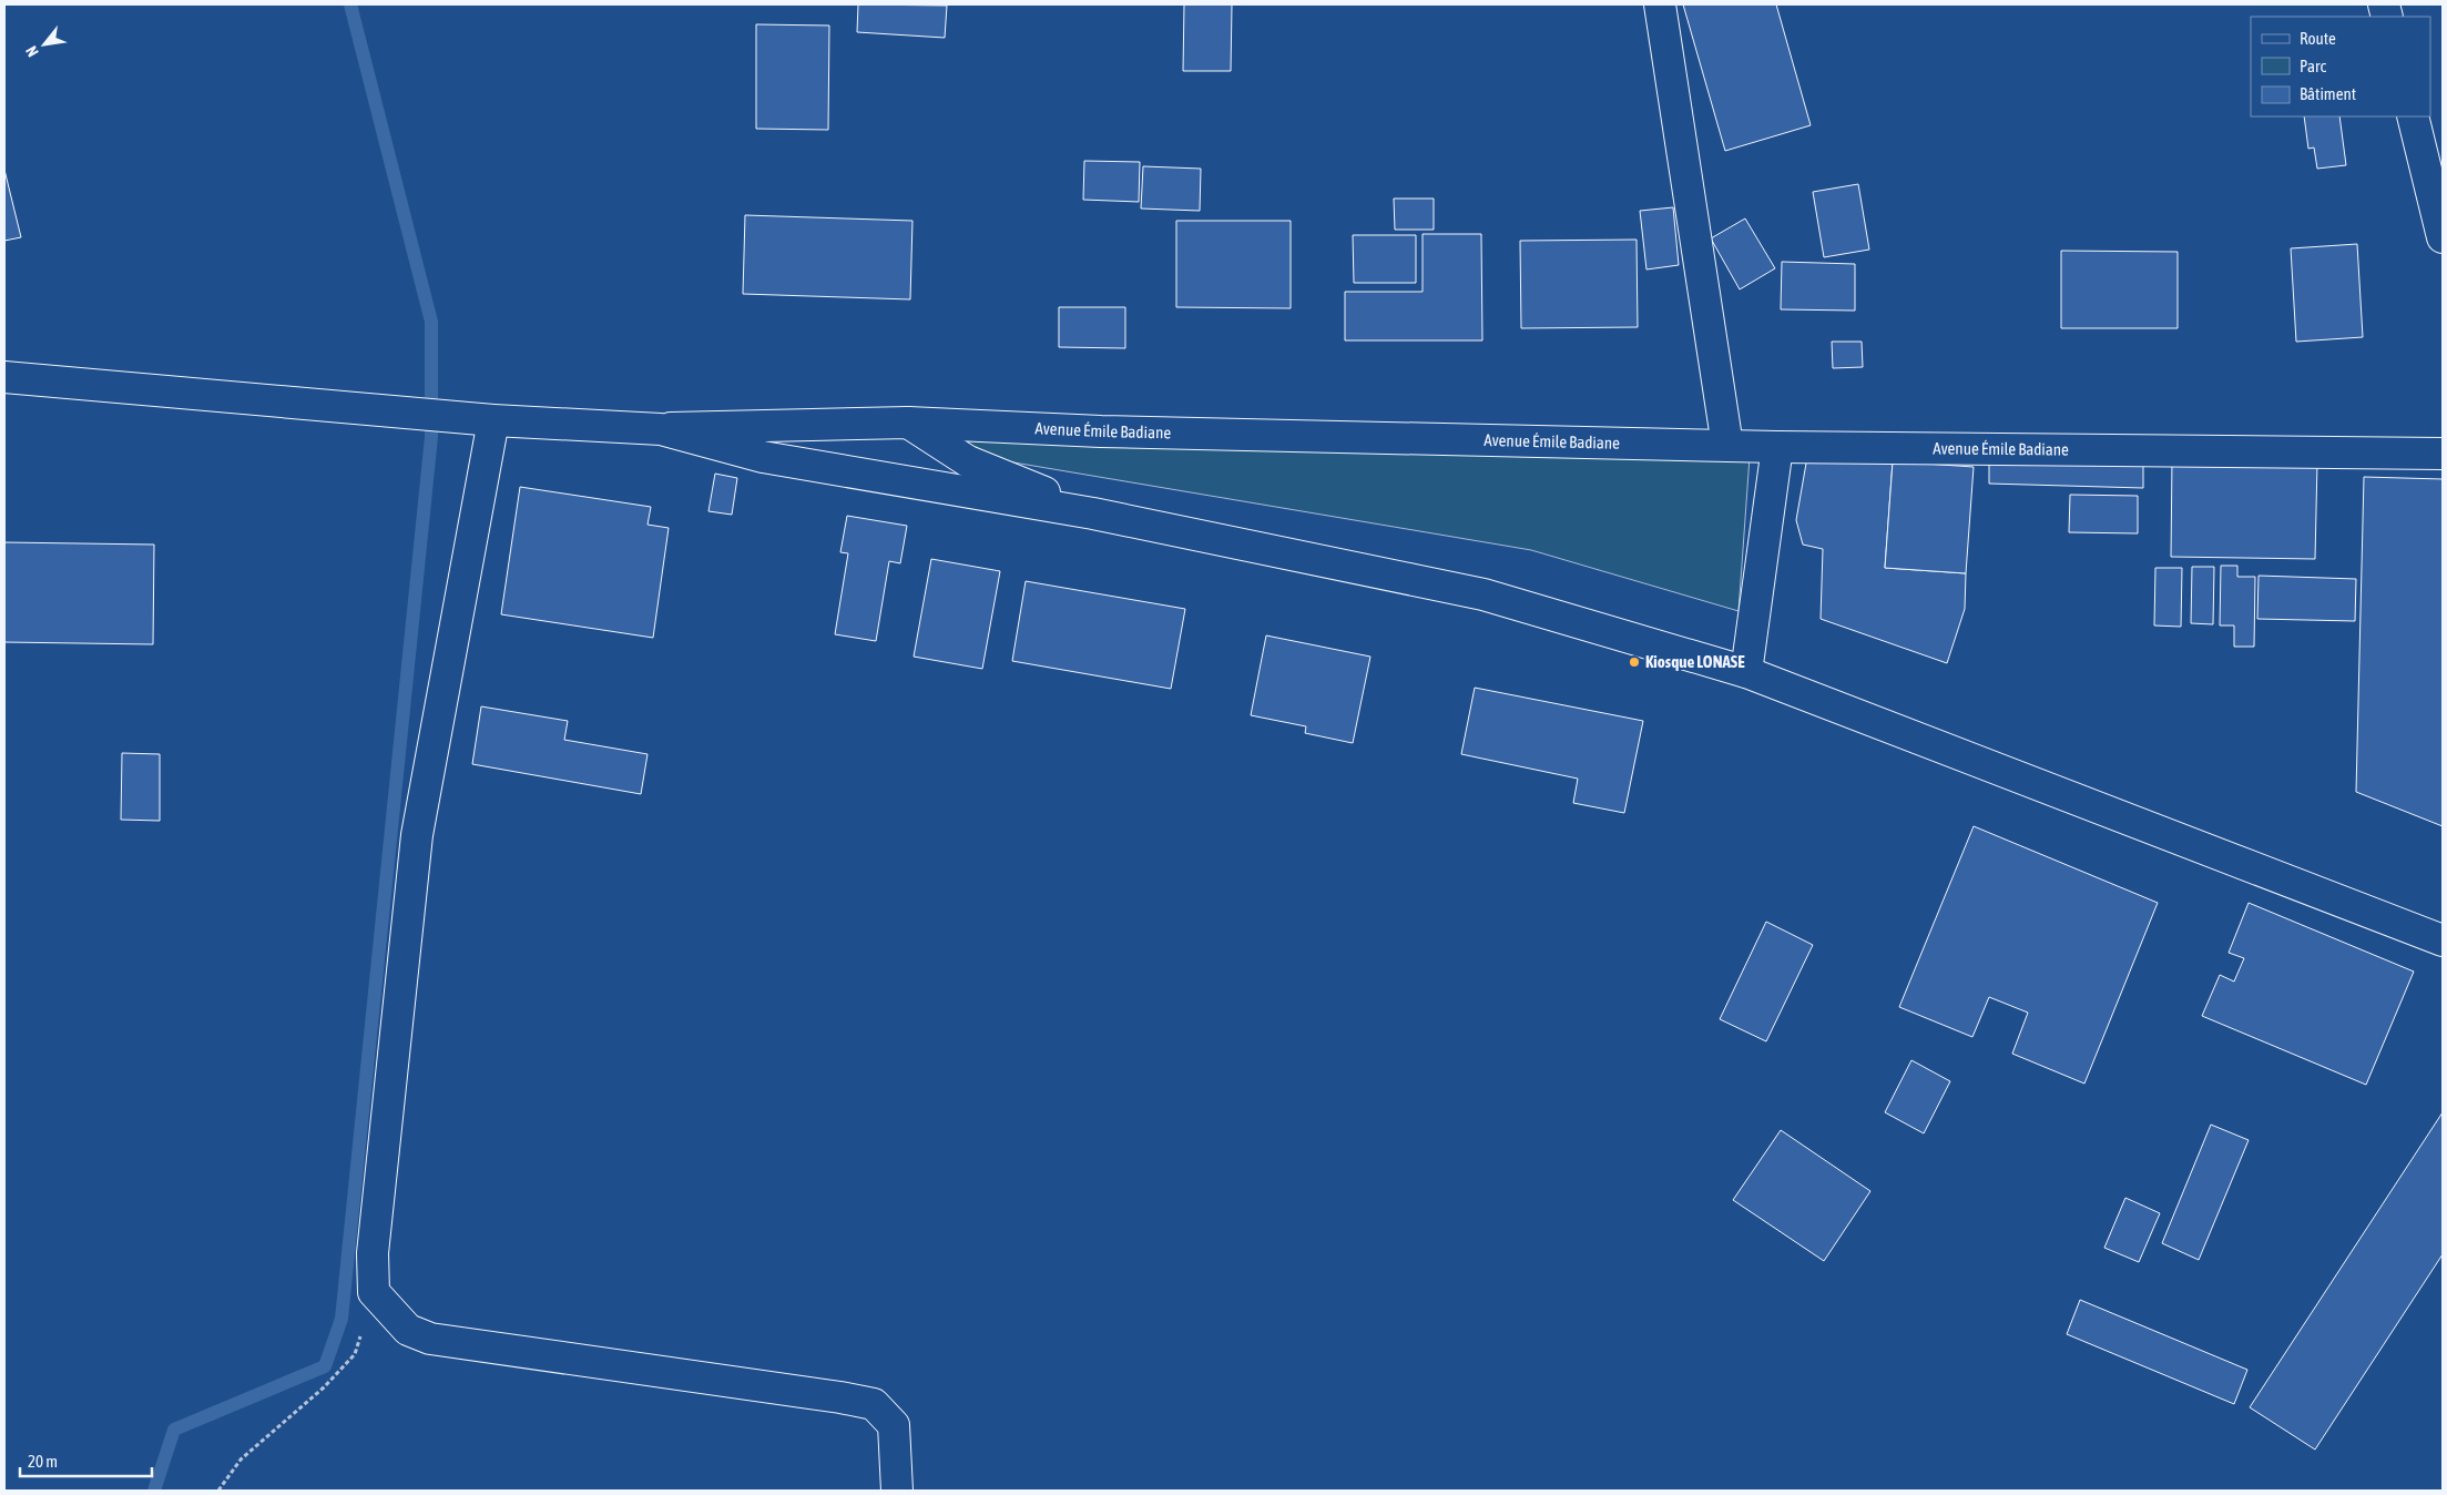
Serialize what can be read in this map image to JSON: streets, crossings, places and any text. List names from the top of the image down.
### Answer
{
  "streets": {
    "street": ["Avenue Émile Badiane"]
  },
  "places": ["Kiosque LONASE"],
  "legend": ["Route", "Parc", "Bâtiment"],
  "scale_bar": "20 m",
  "north": "bottom left"
}
